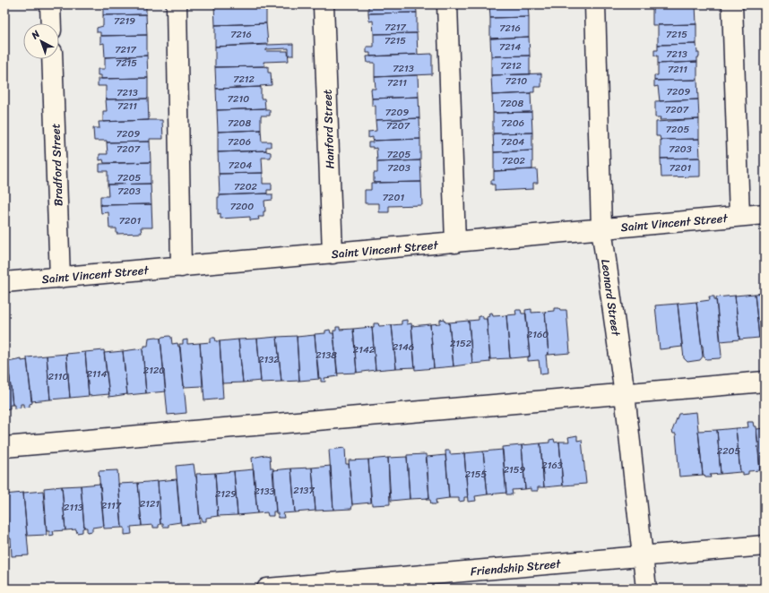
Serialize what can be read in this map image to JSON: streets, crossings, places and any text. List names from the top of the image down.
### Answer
{
  "streets": {
    "street": [
      "Hanford Street",
      "Bradford Street",
      "Saint Vincent Street",
      "Leonard Street",
      "Friendship Street"
    ]
  },
  "crossings": [
    ["Hanford Street", "Saint Vincent Street"],
    ["Bradford Street", "Saint Vincent Street"],
    ["Saint Vincent Street", "Leonard Street"],
    ["Leonard Street", "Friendship Street"]
  ],
  "house_numbers": [
    "7219",
    "7217",
    "7216",
    "7216",
    "7215",
    "7215",
    "7214",
    "7217",
    "7213",
    "7215",
    "7212",
    "7213",
    "7211",
    "7212",
    "7210",
    "7211",
    "7209",
    "7213",
    "7210",
    "7208",
    "7211",
    "7207",
    "7209",
    "7208",
    "7206",
    "7207",
    "7205",
    "7209",
    "7206",
    "7204",
    "7207",
    "7203",
    "7205",
    "7202",
    "7204",
    "7203",
    "7201",
    "7205",
    "7202",
    "7203",
    "7201",
    "7200",
    "7201",
    "2160",
    "2152",
    "2146",
    "2142",
    "2138",
    "2132",
    "2120",
    "2114",
    "2110",
    "2205",
    "2163",
    "2159",
    "2155",
    "2137",
    "2133",
    "2129",
    "2121",
    "2117",
    "2113"
  ],
  "north": "top left"
}
